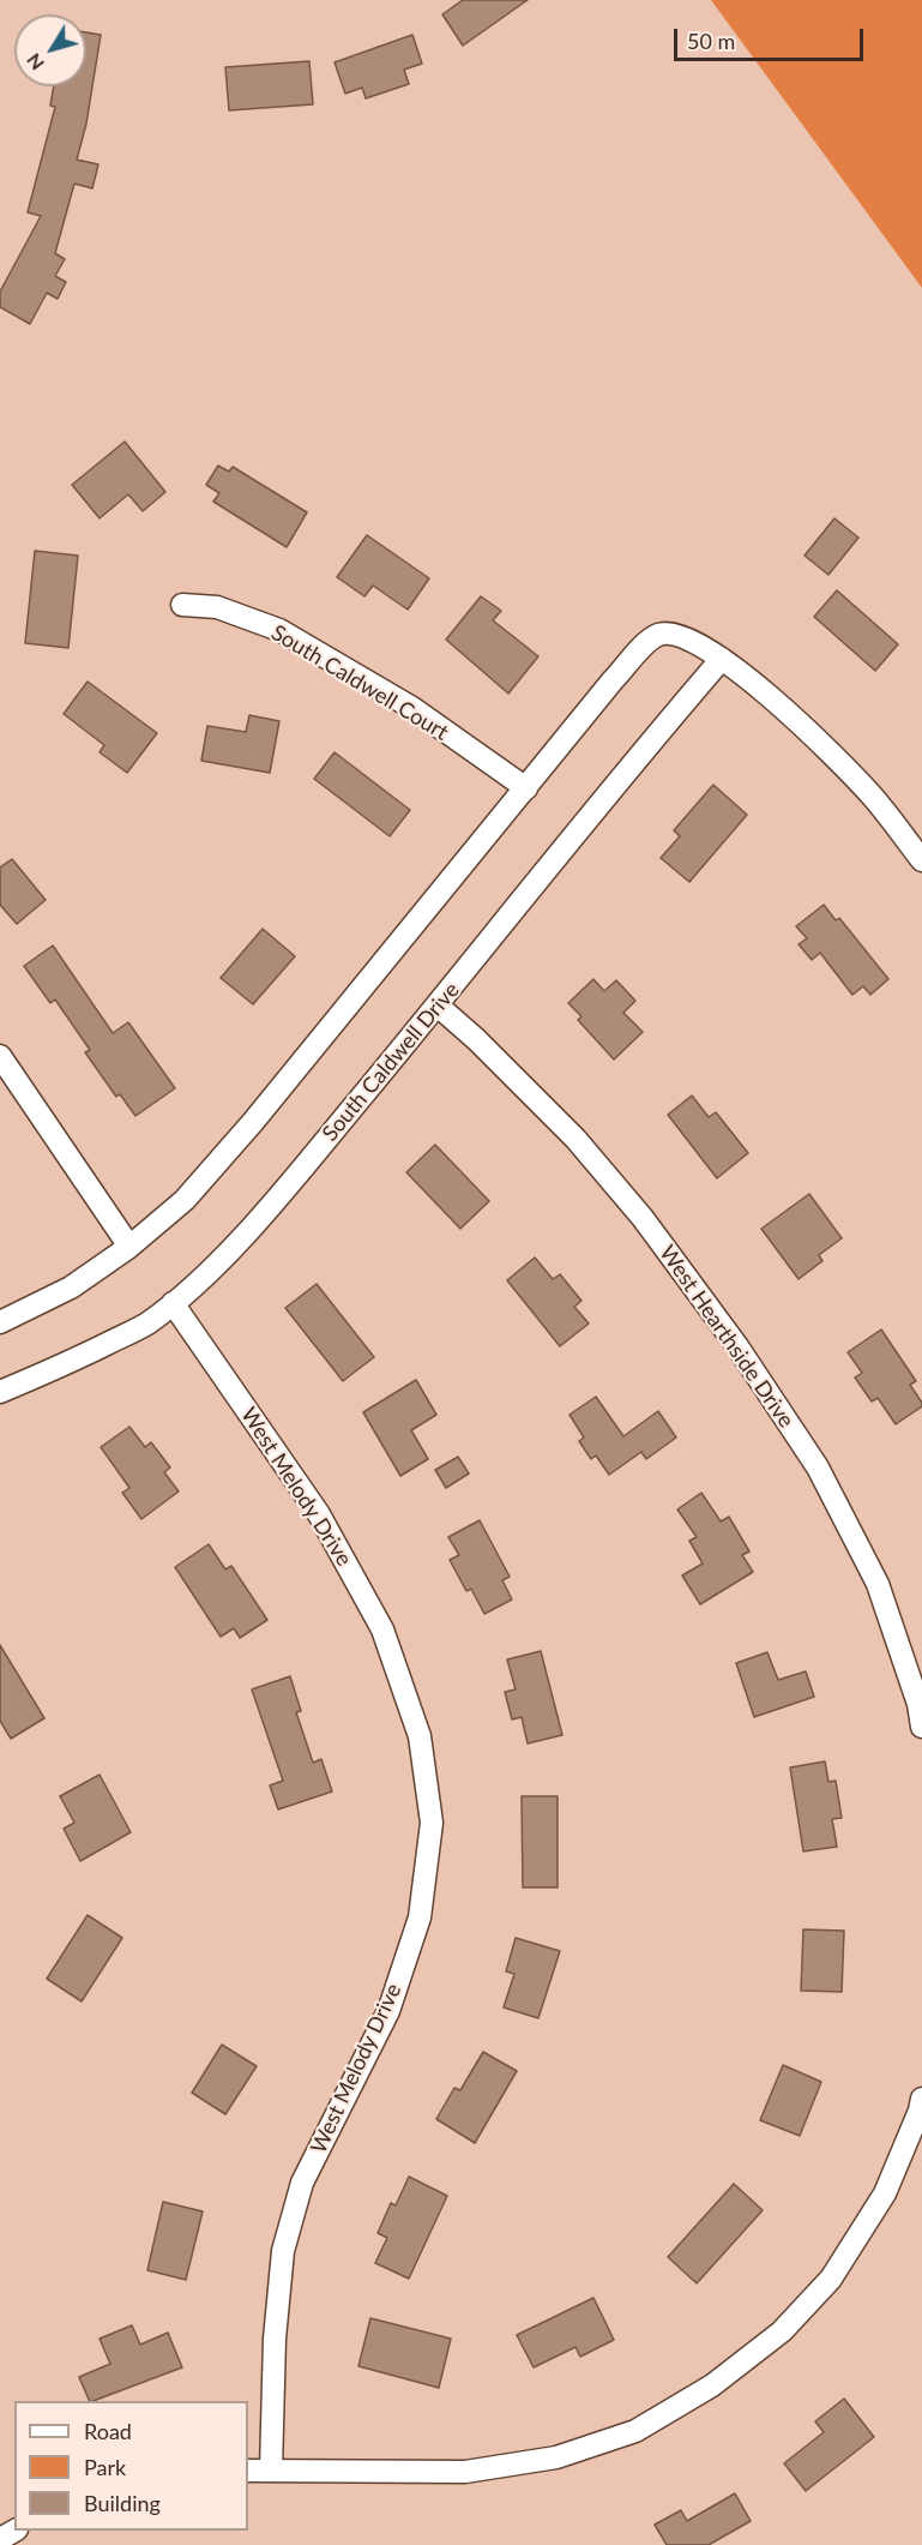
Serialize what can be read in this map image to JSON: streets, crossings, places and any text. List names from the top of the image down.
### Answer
{
  "streets": {
    "street": [
      "South Caldwell Court",
      "South Caldwell Drive",
      "West Hearthside Drive",
      "West Melody Drive"
    ]
  },
  "crossings": [
    ["South Caldwell Drive", "West Hearthside Drive"],
    ["South Caldwell Drive", "West Melody Drive"]
  ],
  "legend": ["Road", "Park", "Building"],
  "scale_bar": "50 m",
  "north": "bottom left"
}
